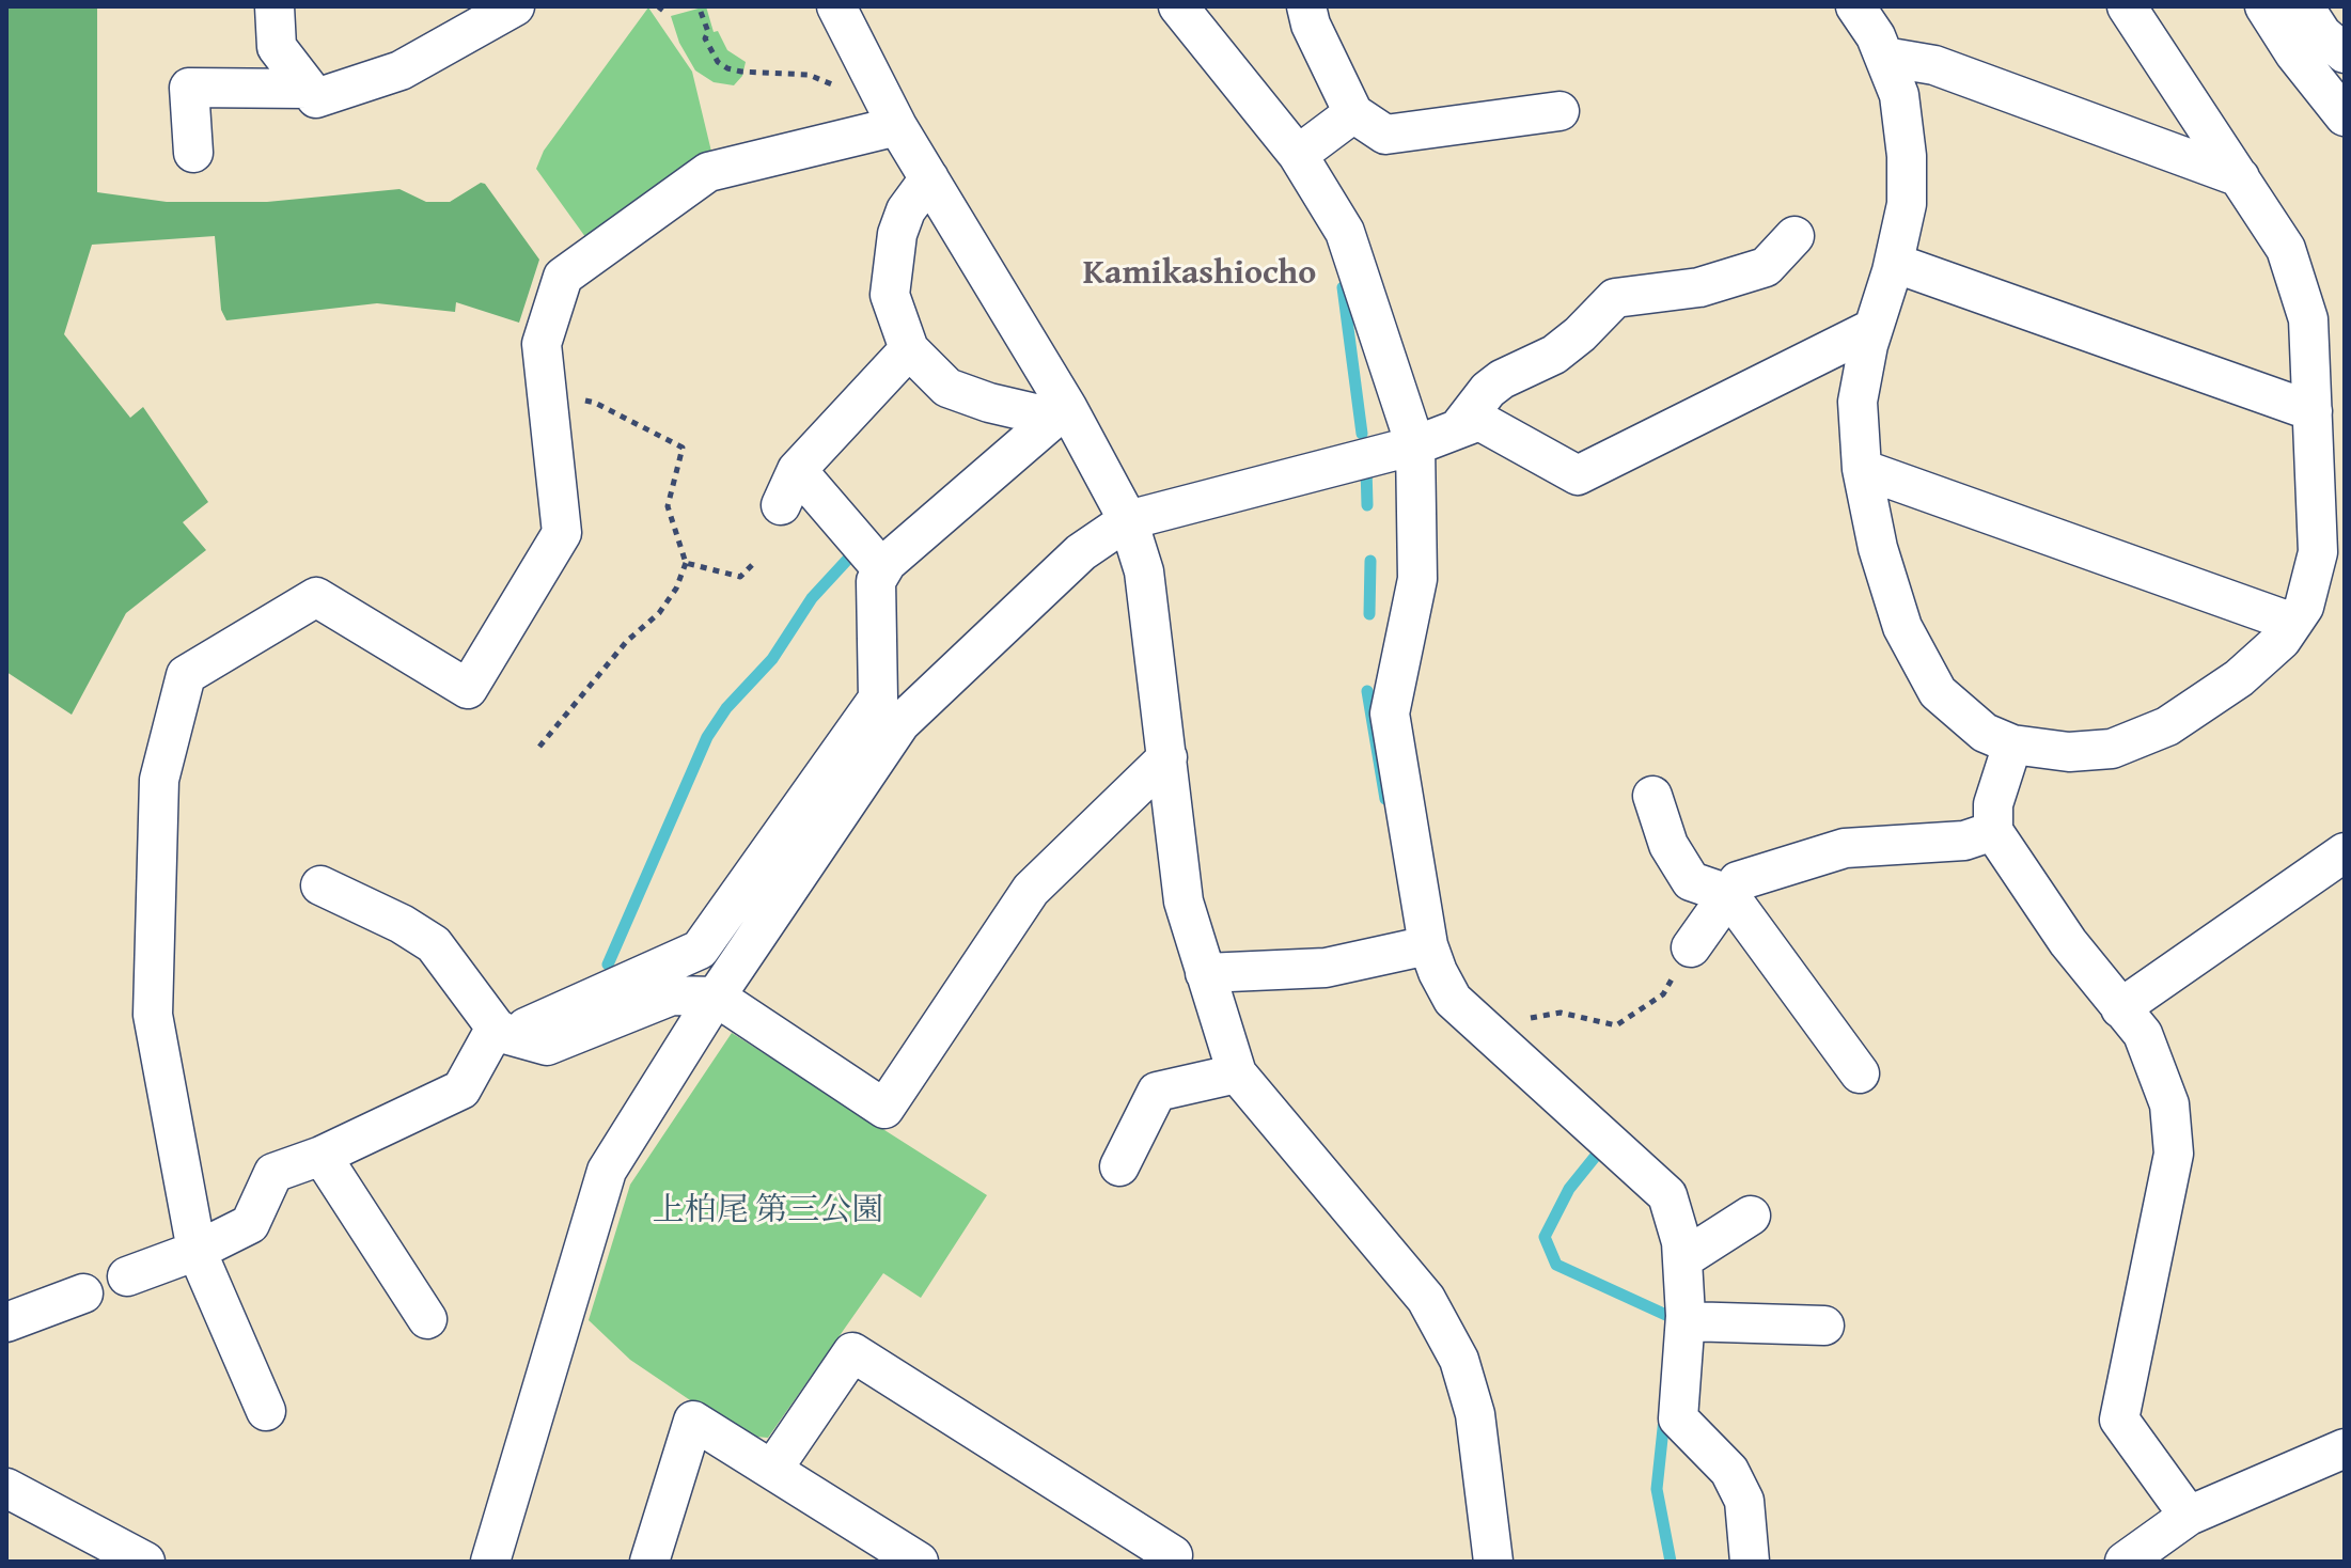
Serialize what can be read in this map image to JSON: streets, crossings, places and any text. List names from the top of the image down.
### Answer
{
  "districts": ["Kamikashiocho"],
  "parks": ["上柏尾 第三公園"]
}
